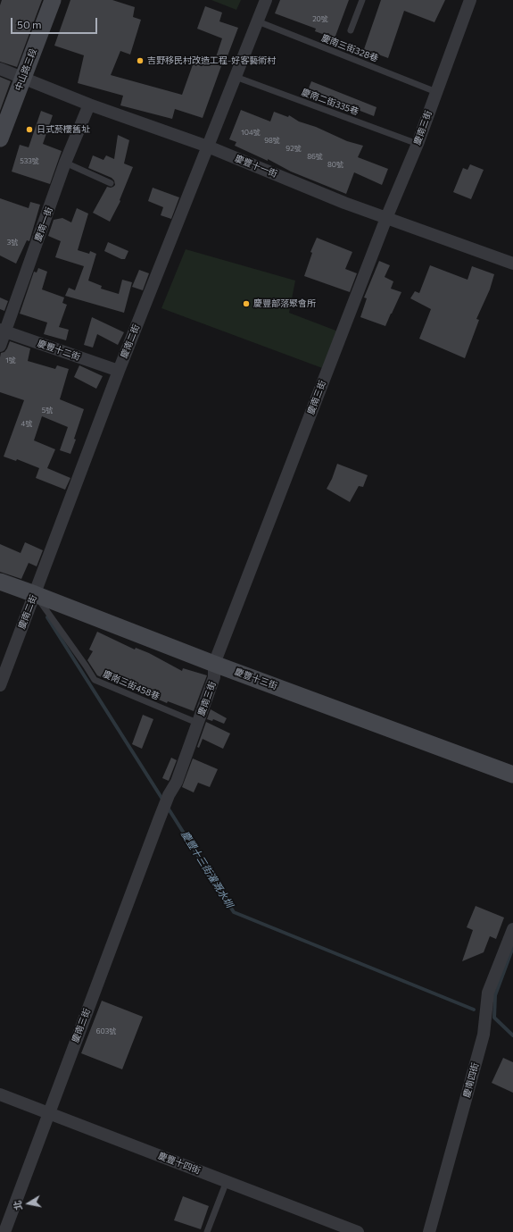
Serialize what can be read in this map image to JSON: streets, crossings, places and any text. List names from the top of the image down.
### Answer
{
  "streets": {
    "street": [
      "中山路三段",
      "慶南三街",
      "慶豐十一街",
      "慶南一街",
      "慶南二街",
      "慶豐十二街",
      "慶豐十三街",
      "慶南四街",
      "慶豐十四街"
    ],
    "lane": ["慶南三街328巷", "慶南二街335巷", "慶南三街458巷"]
  },
  "crossings": [
    ["慶南三街328巷", "慶南三街"],
    ["慶南三街328巷", "慶南二街"],
    ["中山路三段", "慶豐十一街"],
    ["慶南二街335巷", "慶南三街"],
    ["慶南二街335巷", "慶南二街"],
    ["慶南三街", "慶豐十一街"],
    ["慶南三街", "慶豐十三街"],
    ["慶南三街", "慶南三街458巷"],
    ["慶南三街", "慶豐十四街"],
    ["慶豐十一街", "慶南一街"],
    ["慶豐十一街", "慶南二街"],
    ["慶南一街", "慶豐十二街"],
    ["慶南二街", "慶豐十二街"],
    ["慶南二街", "慶豐十三街"],
    ["慶南二街", "慶南三街458巷"],
    ["慶豐十三街", "慶南三街458巷"]
  ],
  "water": ["慶豐十三街灌溉水圳"],
  "places": ["吉野移民村改造工程-好客藝術村", "日式菸樓舊址", "慶豐部落聚會所"],
  "house_numbers": [
    "20號",
    "104號",
    "98號",
    "92號",
    "86號",
    "533號",
    "80號",
    "3號",
    "1號",
    "5號",
    "4號",
    "603號"
  ],
  "scale_bar": "50 m",
  "north": "left"
}
